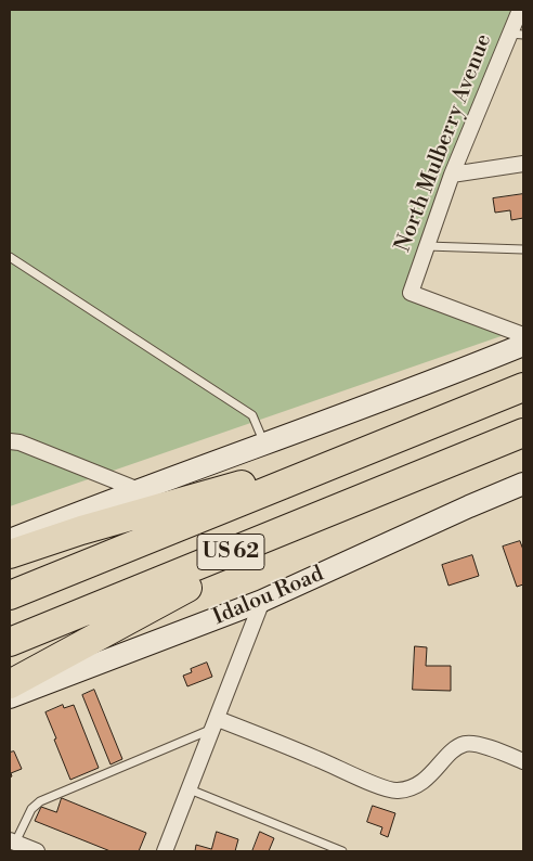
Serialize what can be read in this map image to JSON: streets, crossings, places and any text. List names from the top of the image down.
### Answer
{
  "streets": {
    "highway": ["US 62"],
    "street": ["North Mulberry Avenue", "Idalou Road"]
  }
}
